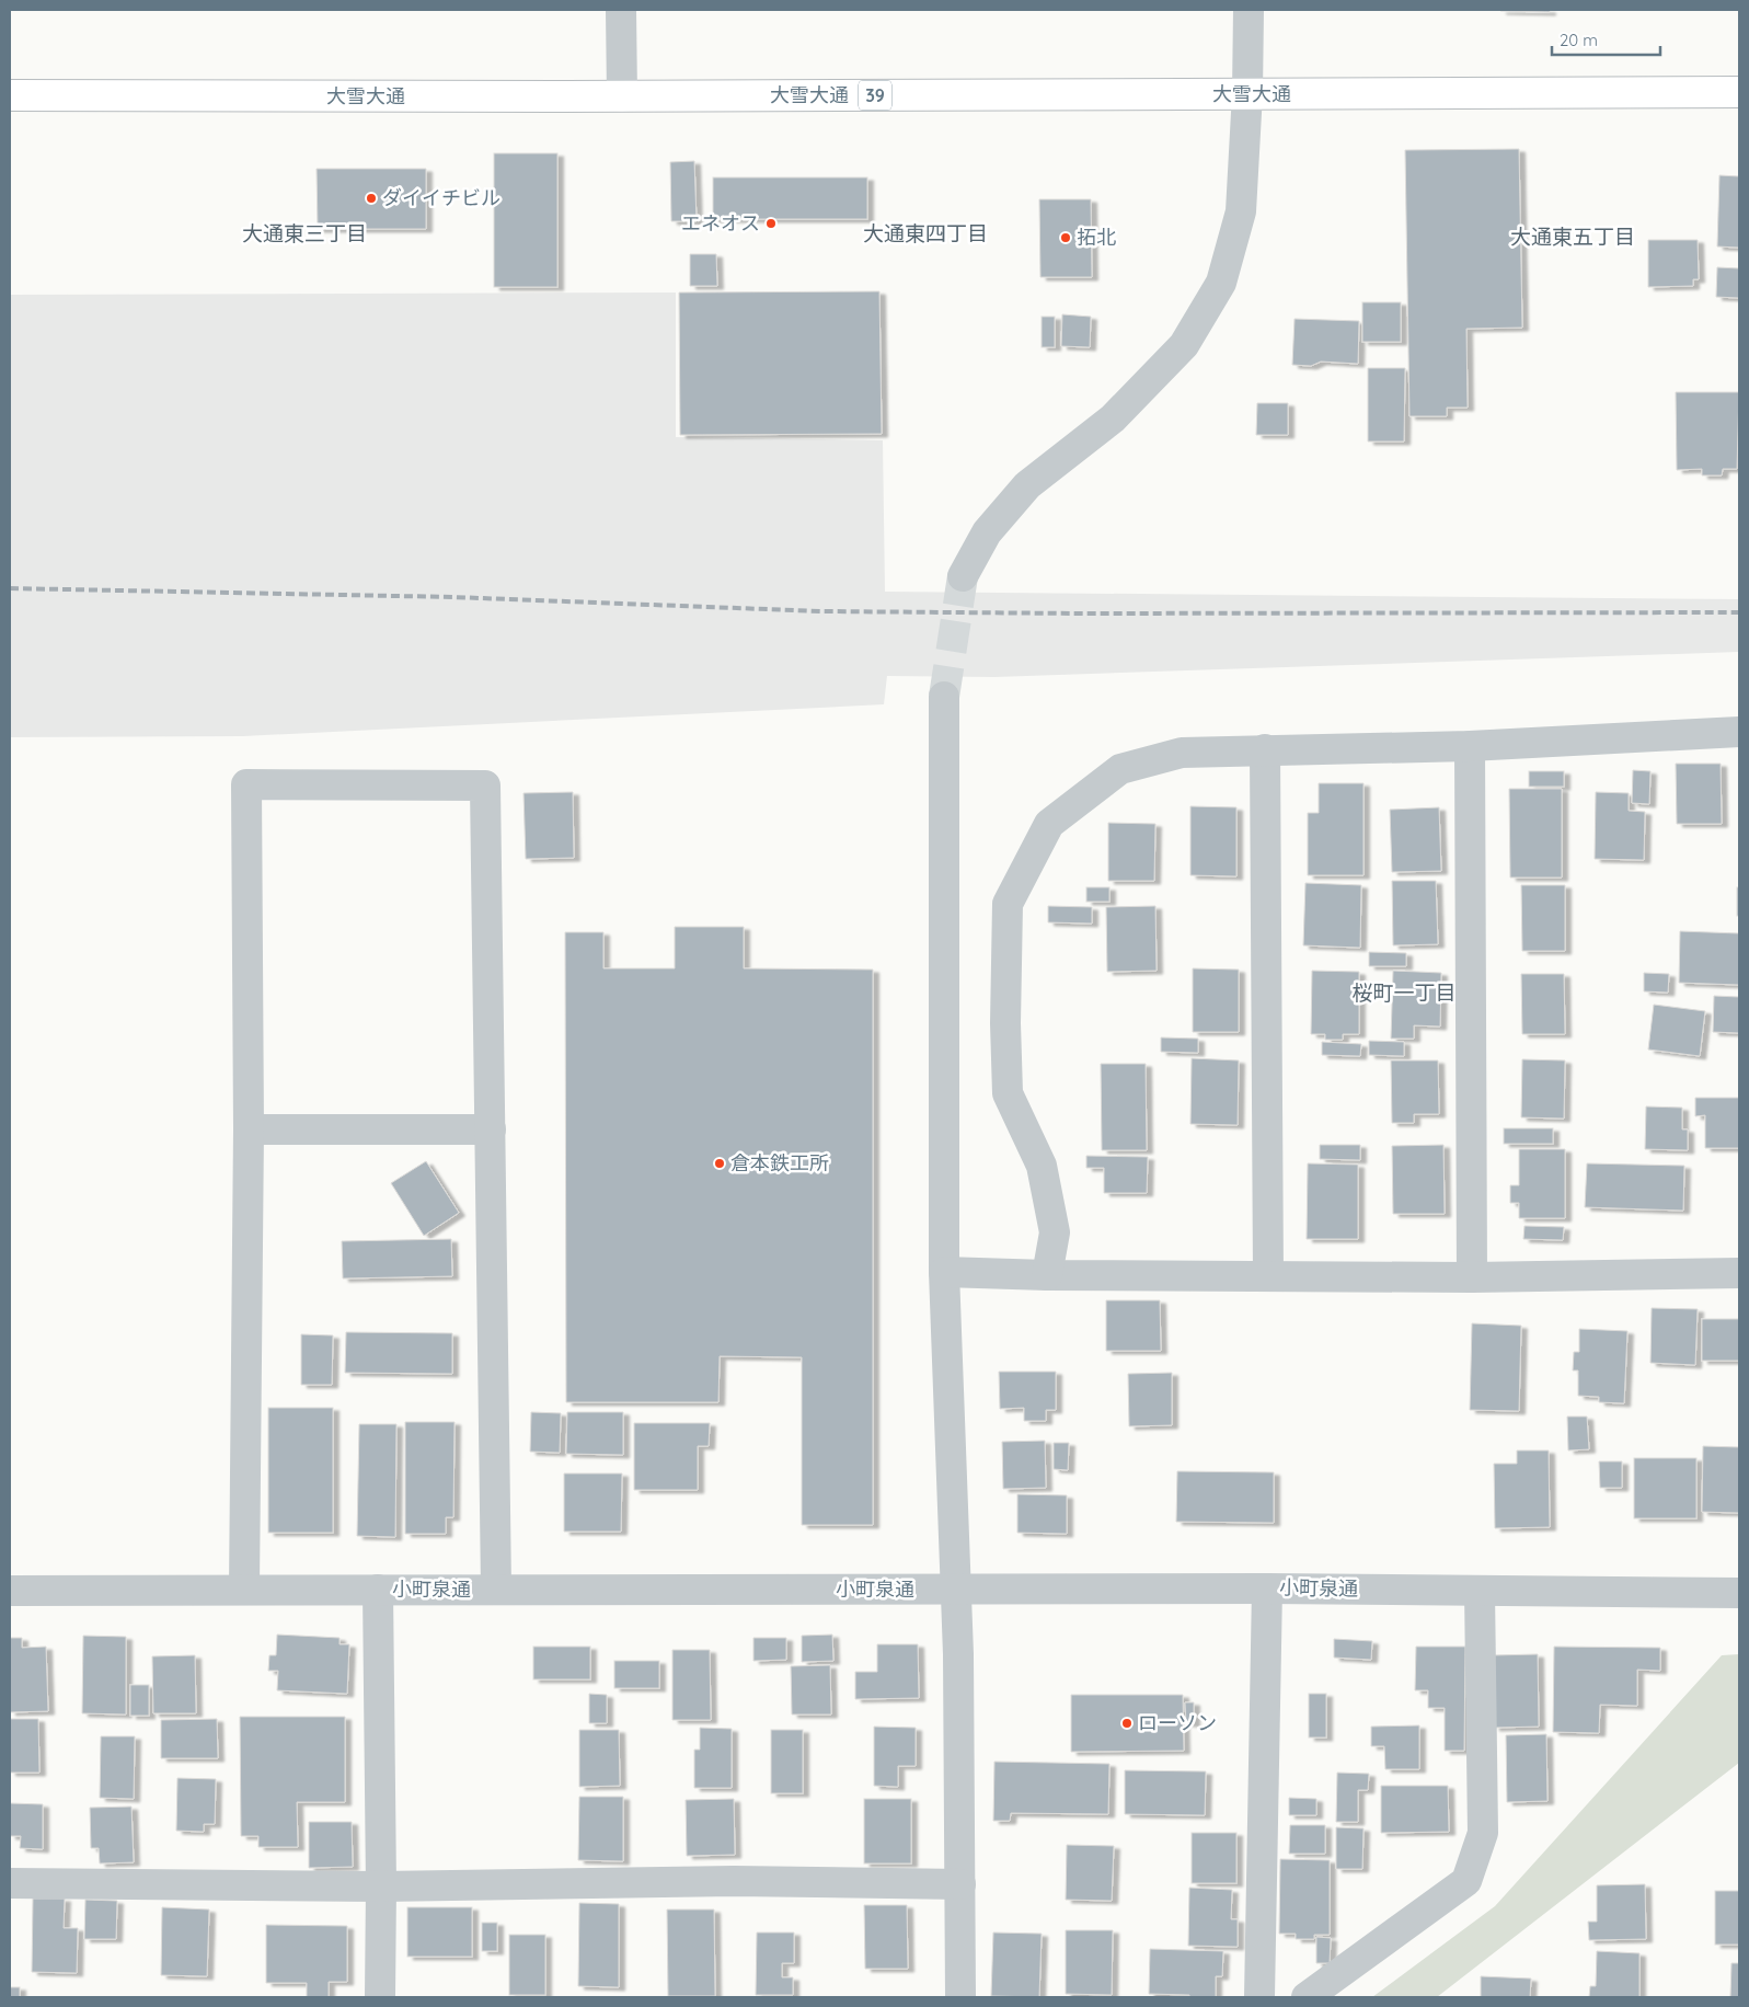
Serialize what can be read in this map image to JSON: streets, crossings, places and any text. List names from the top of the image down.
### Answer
{
  "streets": {
    "highway": ["大雪大通", "39"],
    "street": ["小町泉通"]
  },
  "districts": [
    "大通東三丁目",
    "大通東四丁目",
    "大通東五丁目",
    "桜町一丁目"
  ],
  "places": [
    "ダイイチビル",
    "エネオス",
    "拓北",
    "倉本鉄工所",
    "ローソン"
  ],
  "scale_bar": "20 m"
}
